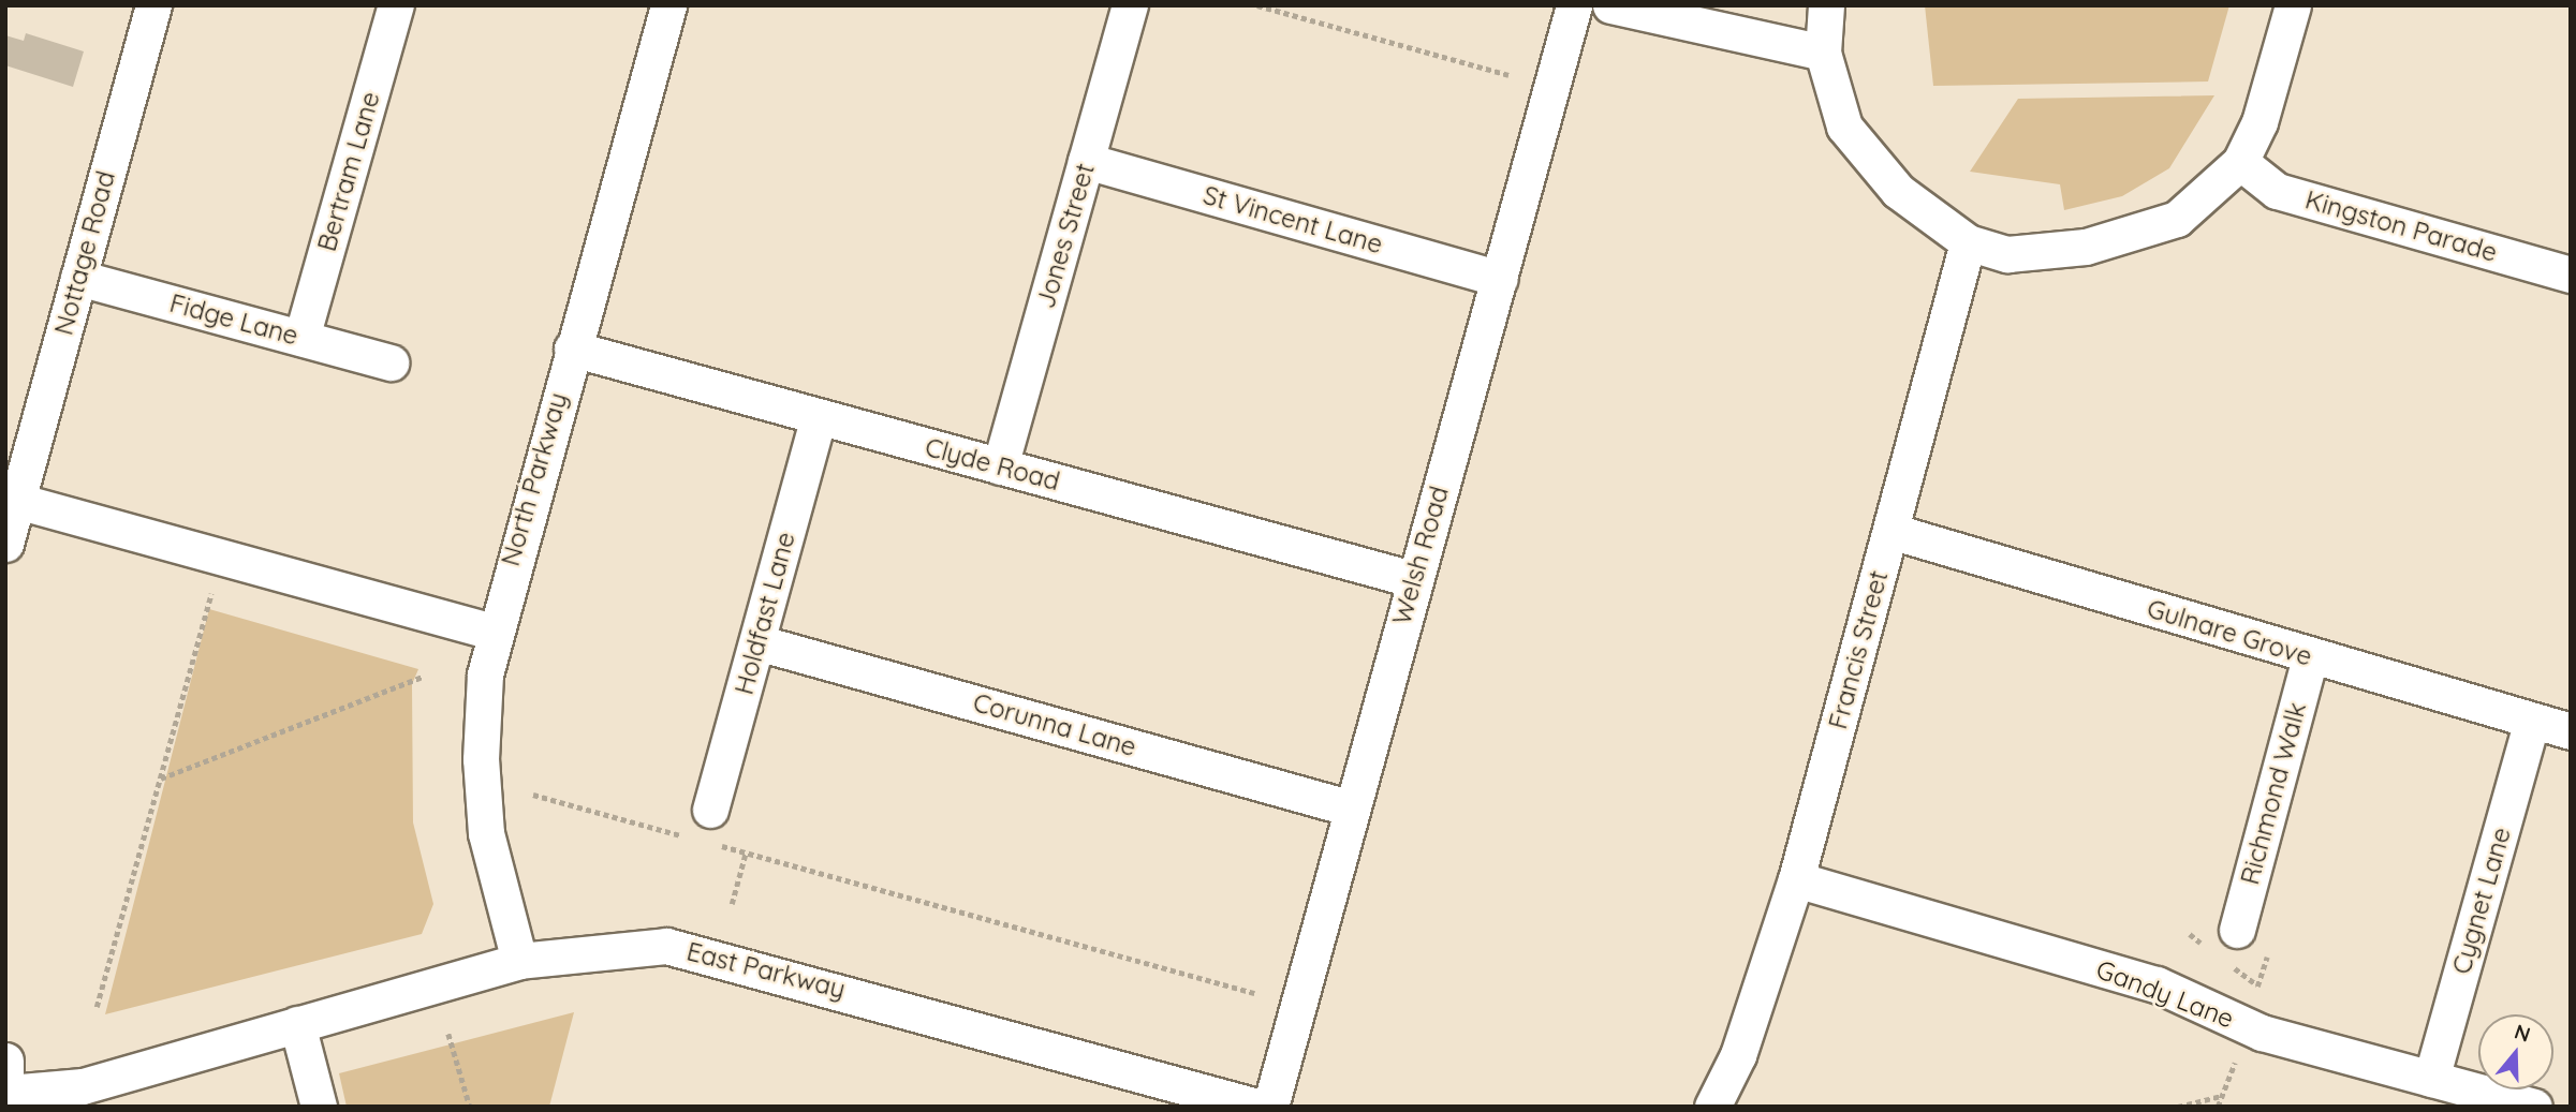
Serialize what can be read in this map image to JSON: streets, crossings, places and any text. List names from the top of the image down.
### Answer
{
  "streets": {
    "street": [
      "Bertram Lane",
      "St Vincent Lane",
      "Kingston Parade",
      "Jones Street",
      "Nottage Road",
      "Fidge Lane",
      "Clyde Road",
      "North Parkway",
      "Welsh Road",
      "Holdfast Lane",
      "Gulnare Grove",
      "Francis Street",
      "Corunna Lane",
      "Richmond Walk",
      "Cygnet Lane",
      "East Parkway",
      "Gandy Lane"
    ]
  },
  "crossings": [
    ["Bertram Lane", "Fidge Lane"],
    ["St Vincent Lane", "Jones Street"],
    ["St Vincent Lane", "Welsh Road"],
    ["Jones Street", "Clyde Road"],
    ["Nottage Road", "Fidge Lane"],
    ["Clyde Road", "North Parkway"],
    ["Clyde Road", "Welsh Road"],
    ["Clyde Road", "Holdfast Lane"],
    ["North Parkway", "East Parkway"],
    ["Welsh Road", "Corunna Lane"],
    ["Holdfast Lane", "Corunna Lane"],
    ["Gulnare Grove", "Francis Street"],
    ["Gulnare Grove", "Richmond Walk"],
    ["Gulnare Grove", "Cygnet Lane"],
    ["Francis Street", "Gandy Lane"],
    ["Cygnet Lane", "Gandy Lane"]
  ],
  "north": "top"
}
